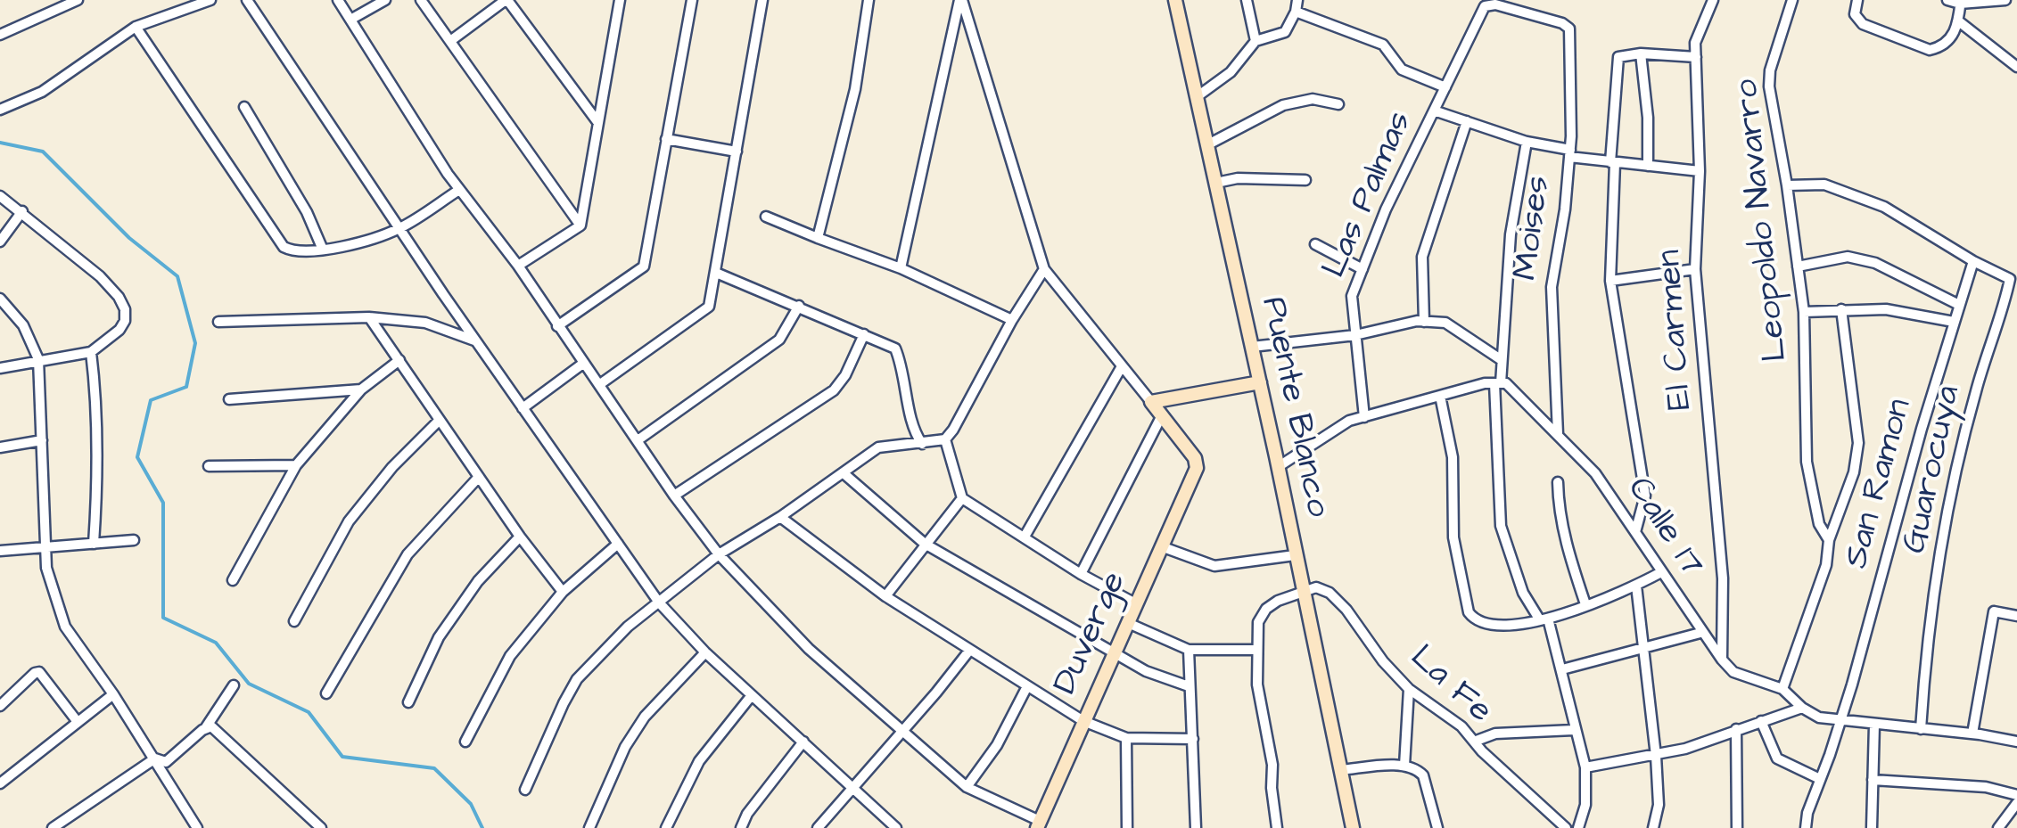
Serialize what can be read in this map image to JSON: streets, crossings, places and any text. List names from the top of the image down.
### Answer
{
  "streets": {
    "street": [
      "Las Palmas",
      "Leopoldo Navarro",
      "Moises",
      "El Carmen",
      "Puente Blanco",
      "Guarocuya",
      "San Ramon",
      "Calle 17",
      "Duverge",
      "La Fe"
    ]
  },
  "crossings": [
    ["Las Palmas", "Moises"],
    ["Moises", "Calle 17"],
    ["El Carmen", "Calle 17"],
    ["Puente Blanco", "La Fe"],
    ["Guarocuya", "San Ramon"],
    ["Guarocuya", "Calle 17"],
    ["San Ramon", "Calle 17"]
  ]
}
